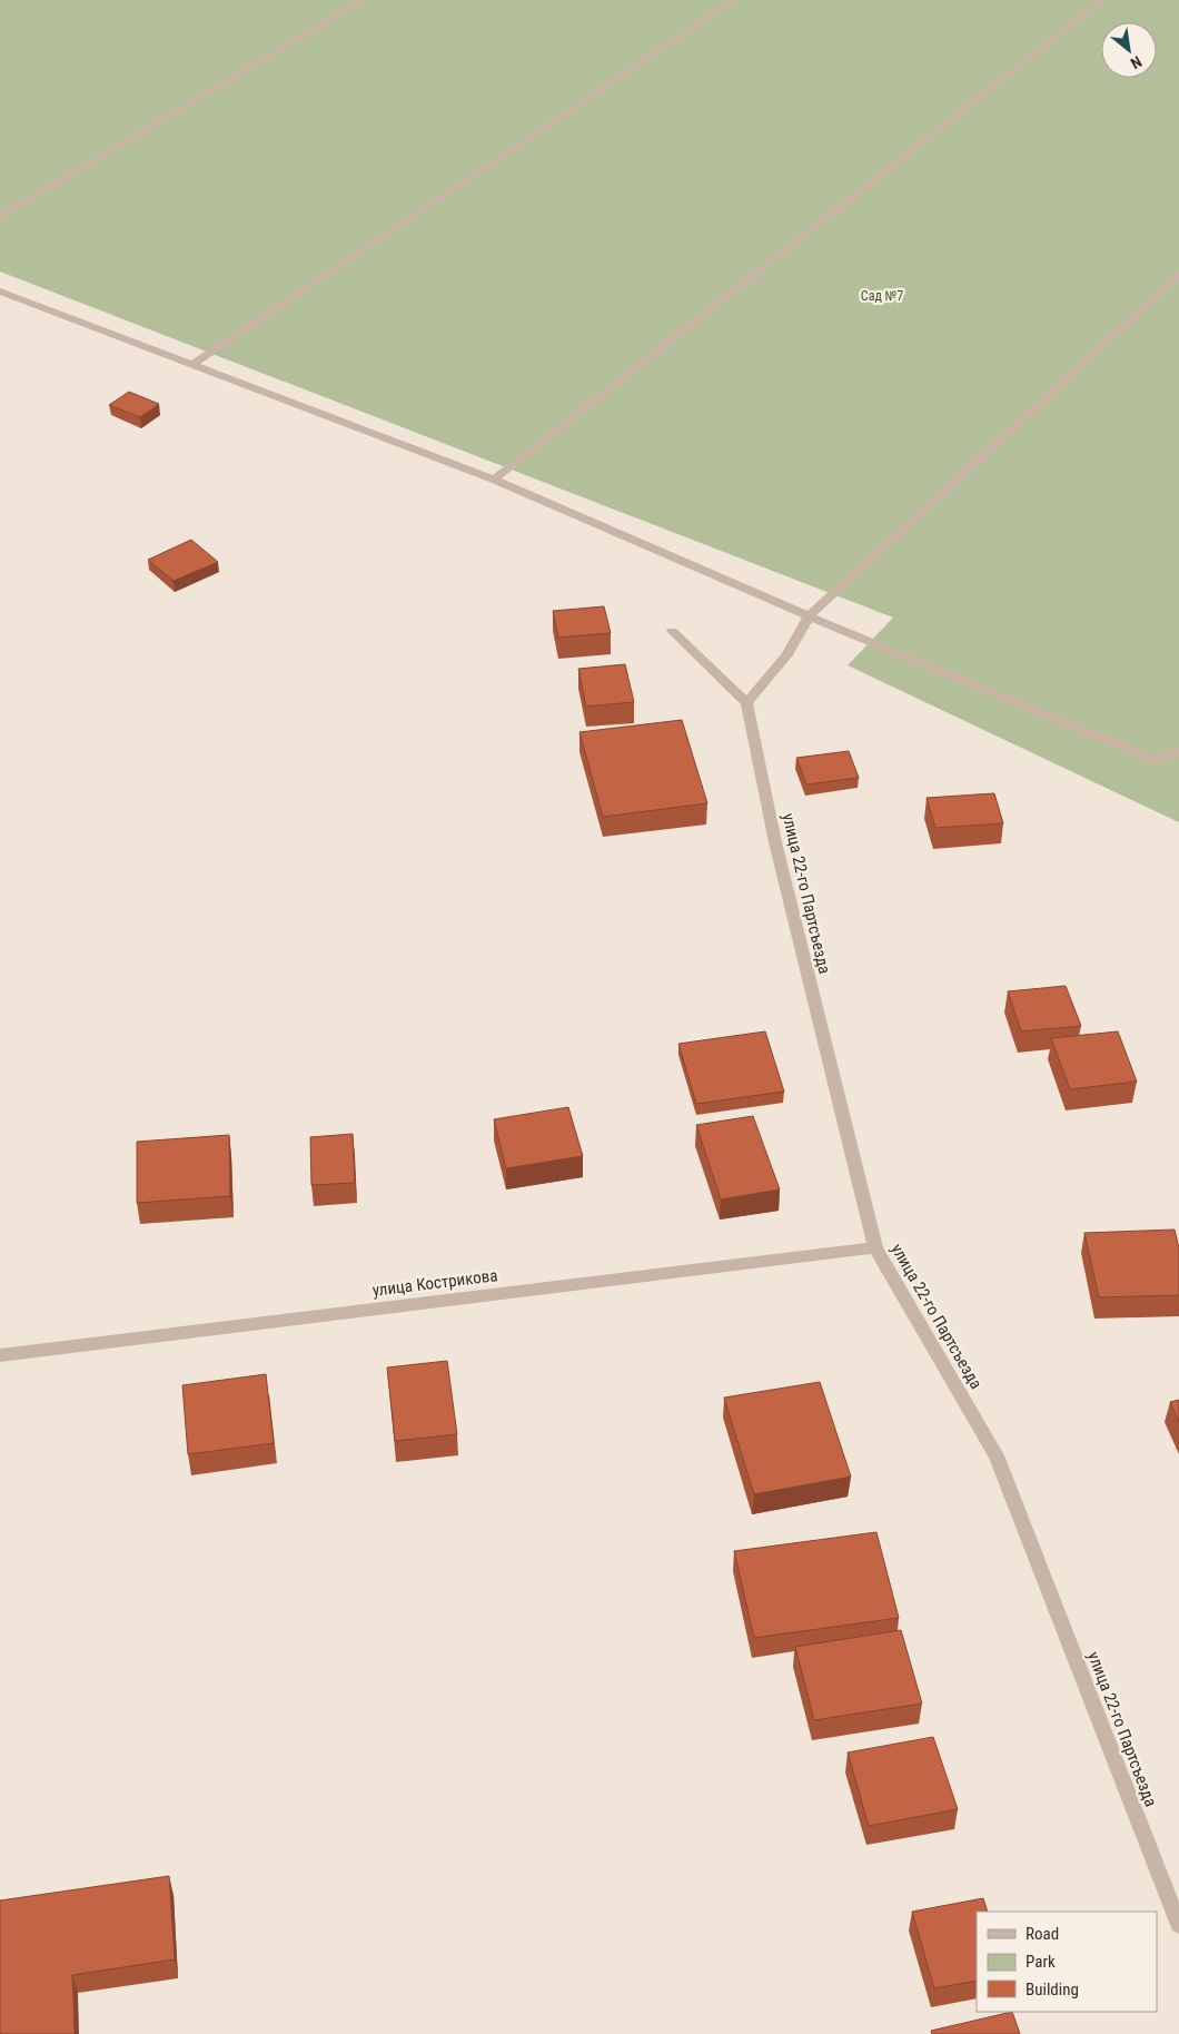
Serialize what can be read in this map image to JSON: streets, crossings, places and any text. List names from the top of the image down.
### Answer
{
  "streets": {
    "street": ["улица 22-го Партсъезда", "улица Кострикова"]
  },
  "crossings": [
    ["улица 22-го Партсъезда", "улица Кострикова"]
  ],
  "parks": ["Сад №7"],
  "legend": ["Road", "Park", "Building"],
  "north": "bottom right"
}
